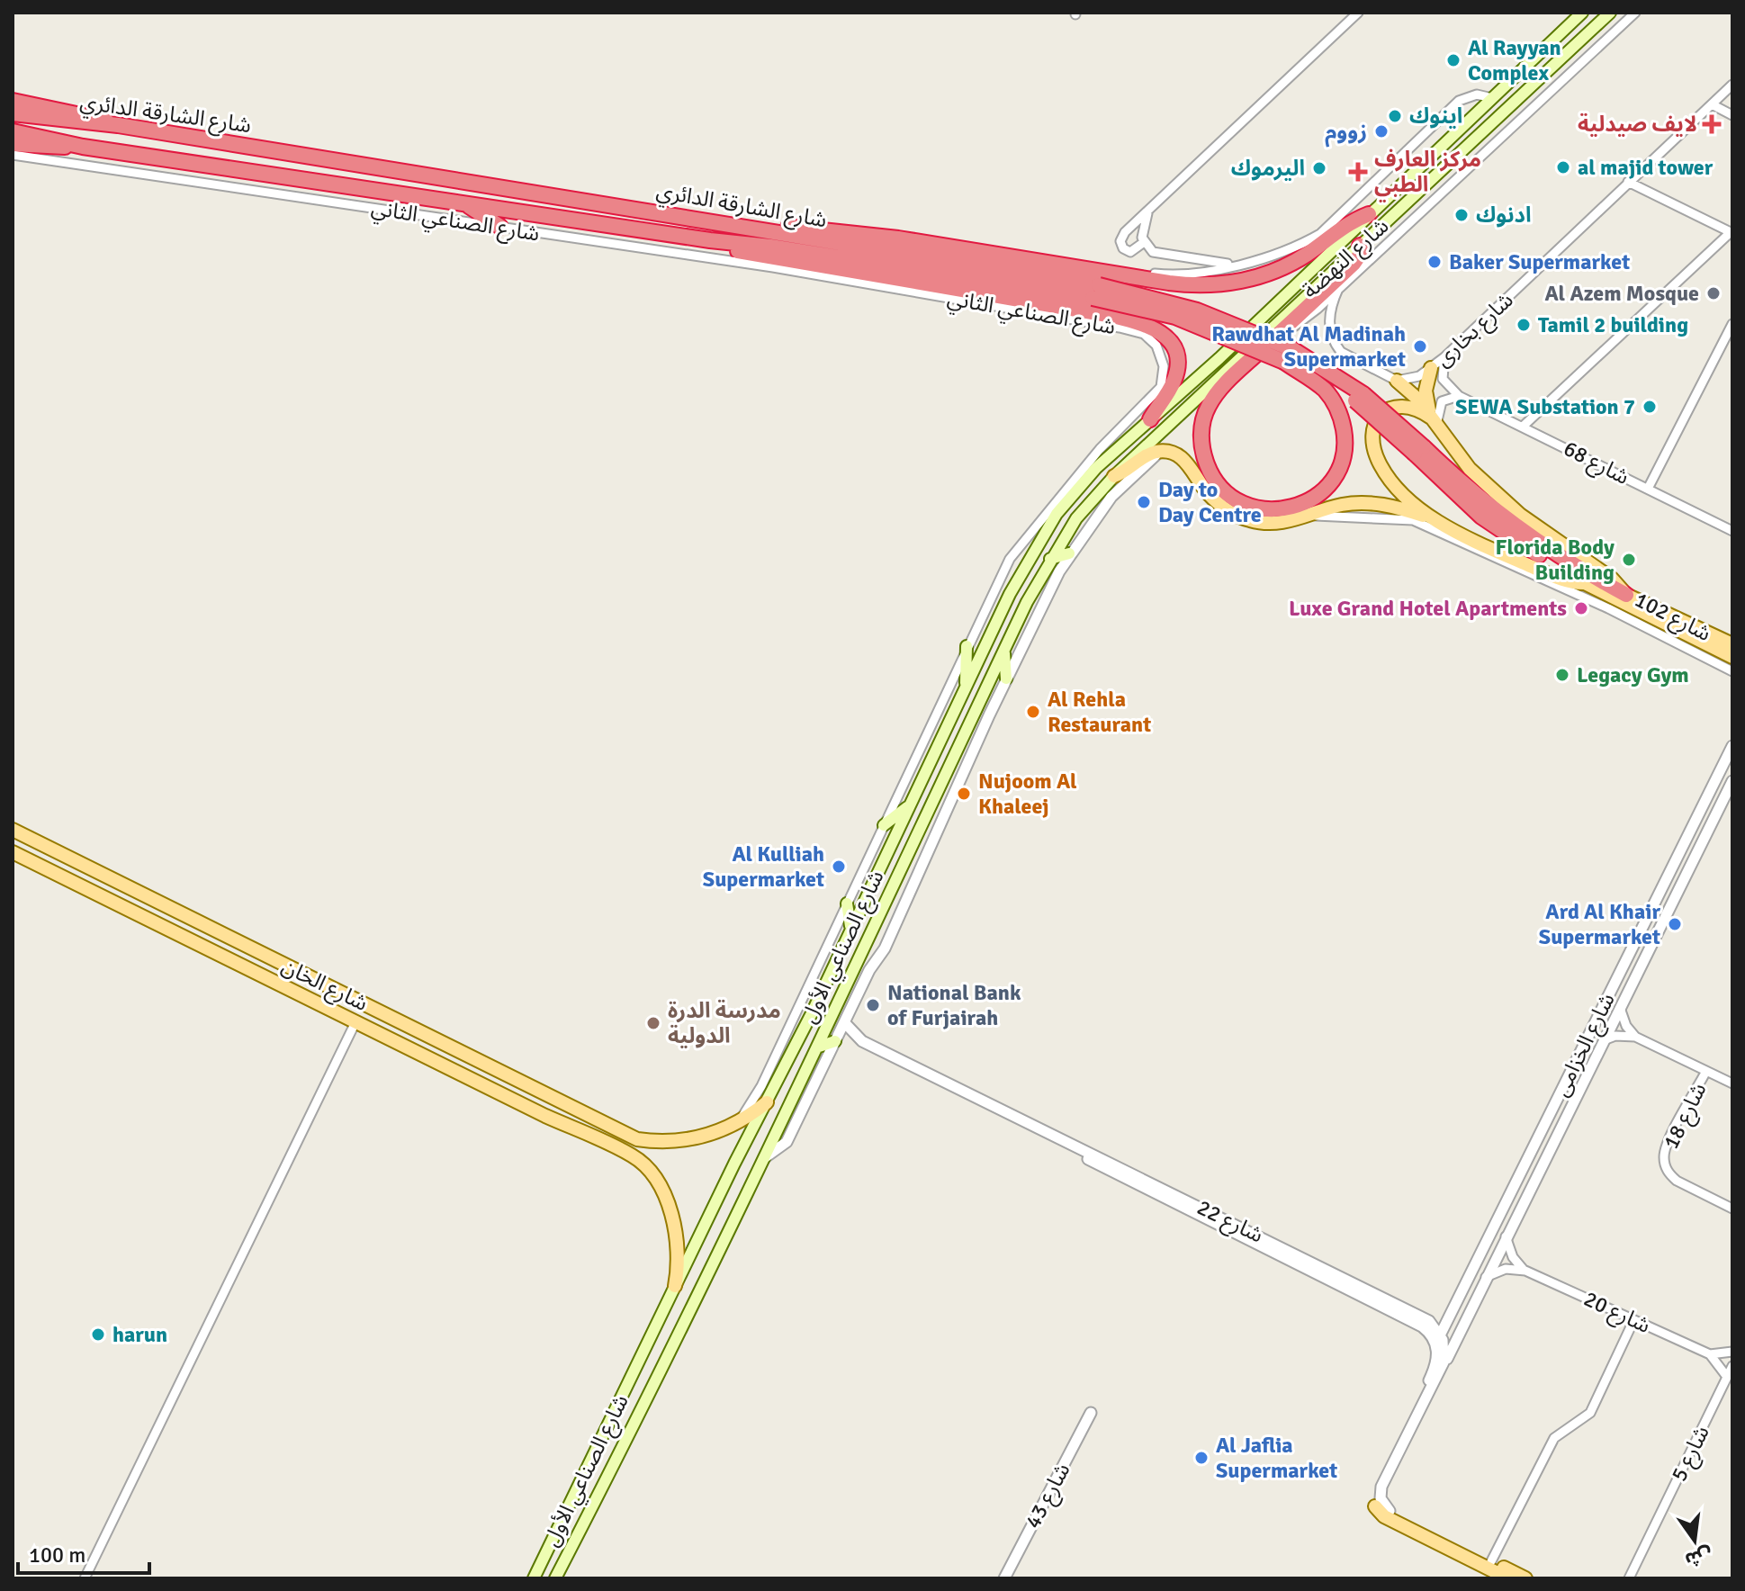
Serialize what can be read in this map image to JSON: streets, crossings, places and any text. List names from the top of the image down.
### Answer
{
  "streets": {
    "highway": ["شارع الشارقة الدائري", "شارع 102"],
    "main road": ["شارع النهضة", "شارع الصناعي الأول", "شارع الخان"],
    "street": [
      "شارع الصناعي الثاني",
      "شارع بخارى",
      "شارع 68",
      "شارع الخزامى",
      "شارع 18",
      "شارع 22",
      "شارع 20",
      "شارع 5",
      "شارع 43"
    ]
  },
  "crossings": [
    ["شارع الشارقة الدائري", "شارع 102"],
    ["شارع الصناعي الثاني", "شارع الخان"],
    ["شارع النهضة", "شارع الصناعي الأول"],
    ["شارع الصناعي الأول", "شارع الخان"],
    ["شارع الخزامى", "شارع 22"],
    ["شارع 20", "شارع 5"]
  ],
  "places": {
    "other": [
      "Al Rayyan Complex",
      "اينوك",
      "زووم",
      "al majid tower",
      "اليرموك",
      "ادنوك",
      "Baker Supermarket",
      "Al Azem Mosque",
      "Tamil 2 building",
      "Rawdhat Al Madinah Supermarket",
      "SEWA Substation 7",
      "Day to Day Centre",
      "Florida Body Building",
      "Luxe Grand Hotel Apartments",
      "Legacy Gym",
      "Al Rehla Restaurant",
      "Nujoom Al Khaleej",
      "Al Kulliah Supermarket",
      "Ard Al Khair Supermarket",
      "National Bank of Furjairah",
      "مدرسة الدرة الدولية",
      "harun",
      "Al Jaflia Supermarket"
    ],
    "health": ["لايف صيدلية", "مركز العارف الطبي"]
  },
  "scale_bar": "100 m",
  "north": "bottom"
}
